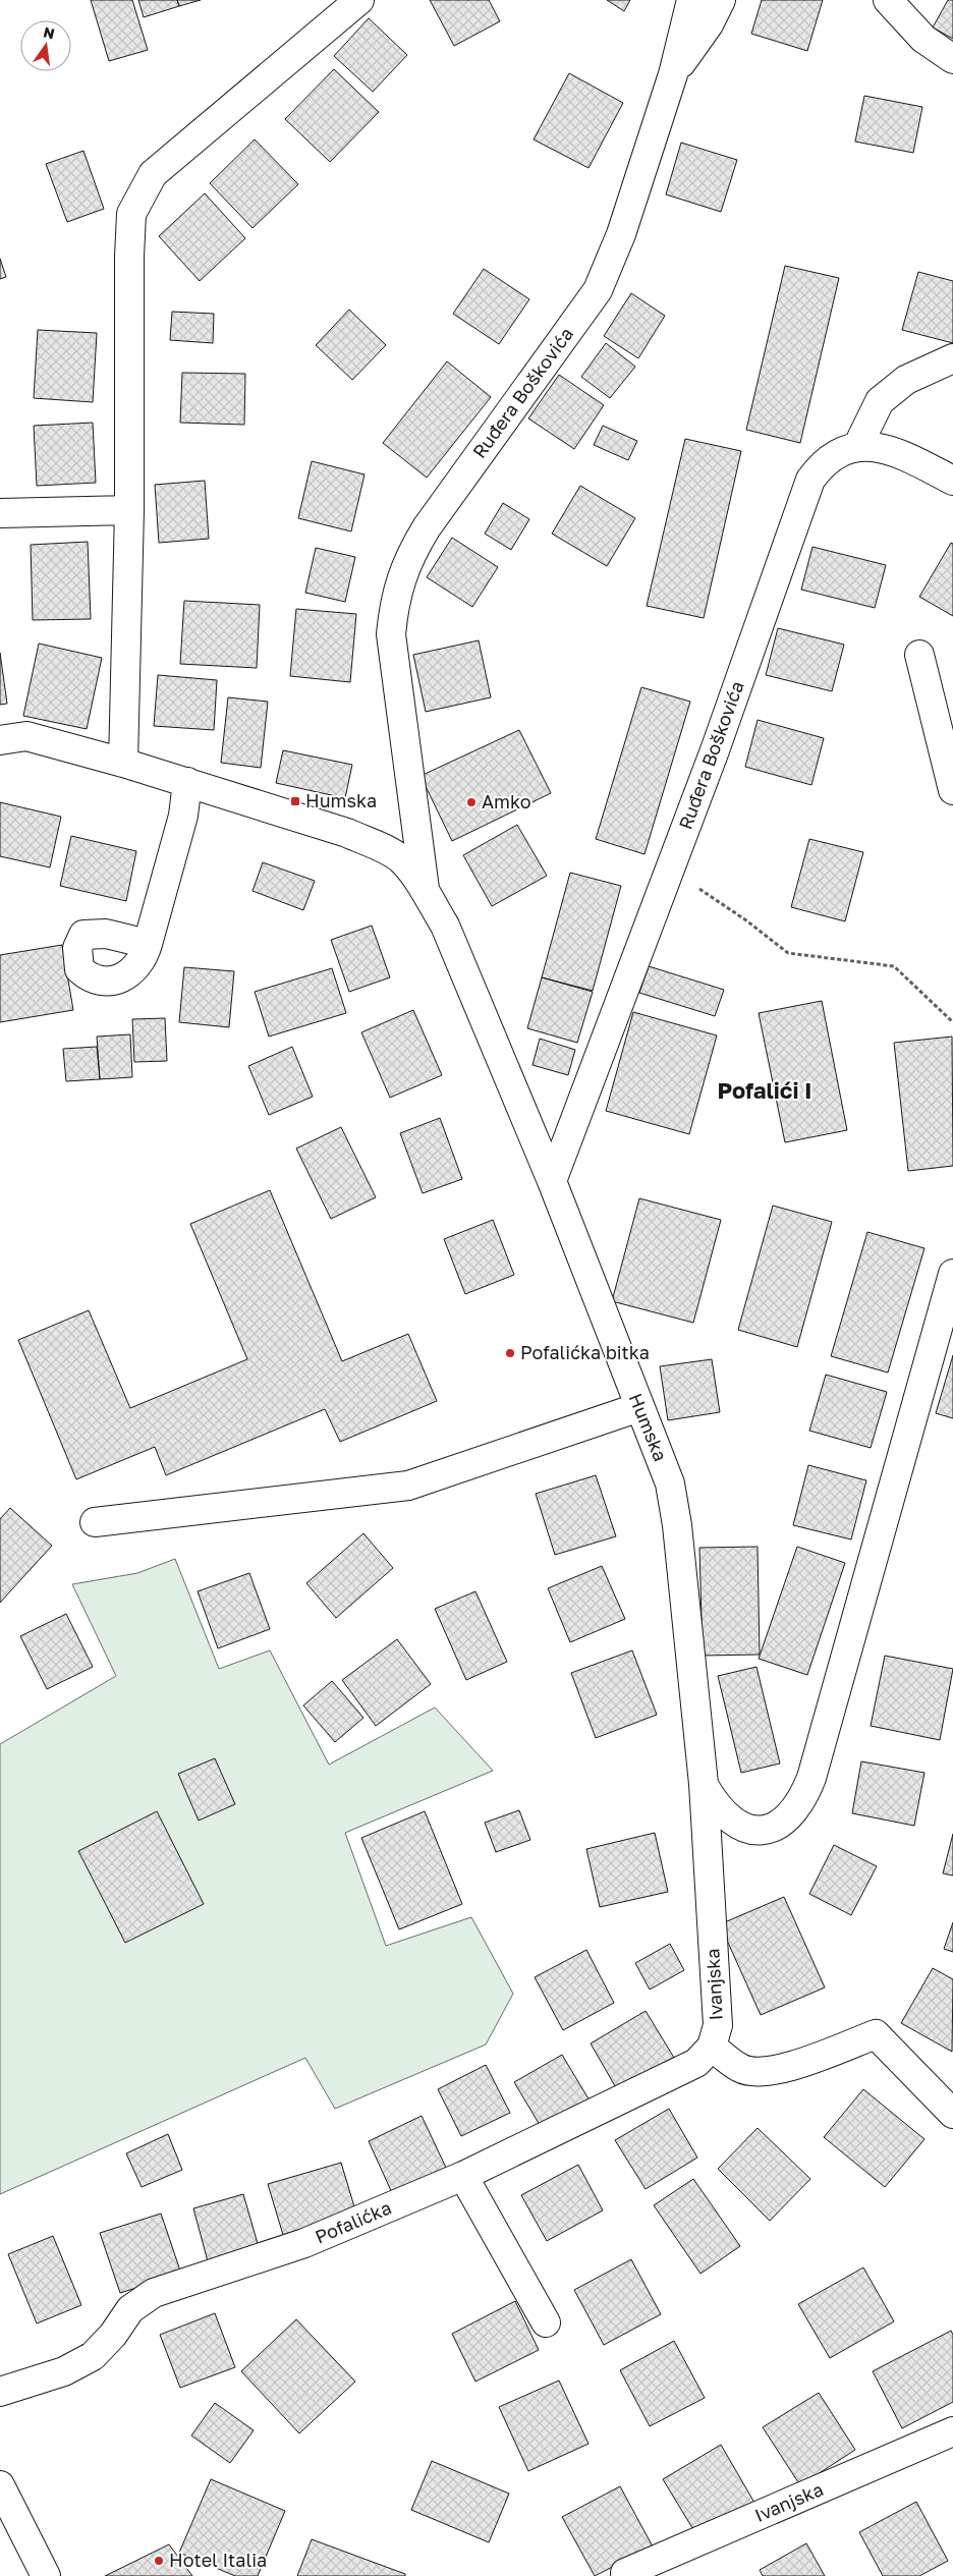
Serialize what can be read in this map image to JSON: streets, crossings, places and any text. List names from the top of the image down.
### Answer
{
  "streets": {
    "street": [
      "Ruđera Boškovića",
      "Humska",
      "Ivanjska",
      "Pofalićka"
    ]
  },
  "crossings": [
    ["Ruđera Boškovića", "Humska"],
    ["Humska", "Ivanjska"],
    ["Ivanjska", "Pofalićka"]
  ],
  "districts": ["Pofalići I"],
  "places": {
    "transit": ["Humska"],
    "other": ["Amko", "Pofalićka bitka", "Hotel Italia"]
  },
  "north": "top"
}
